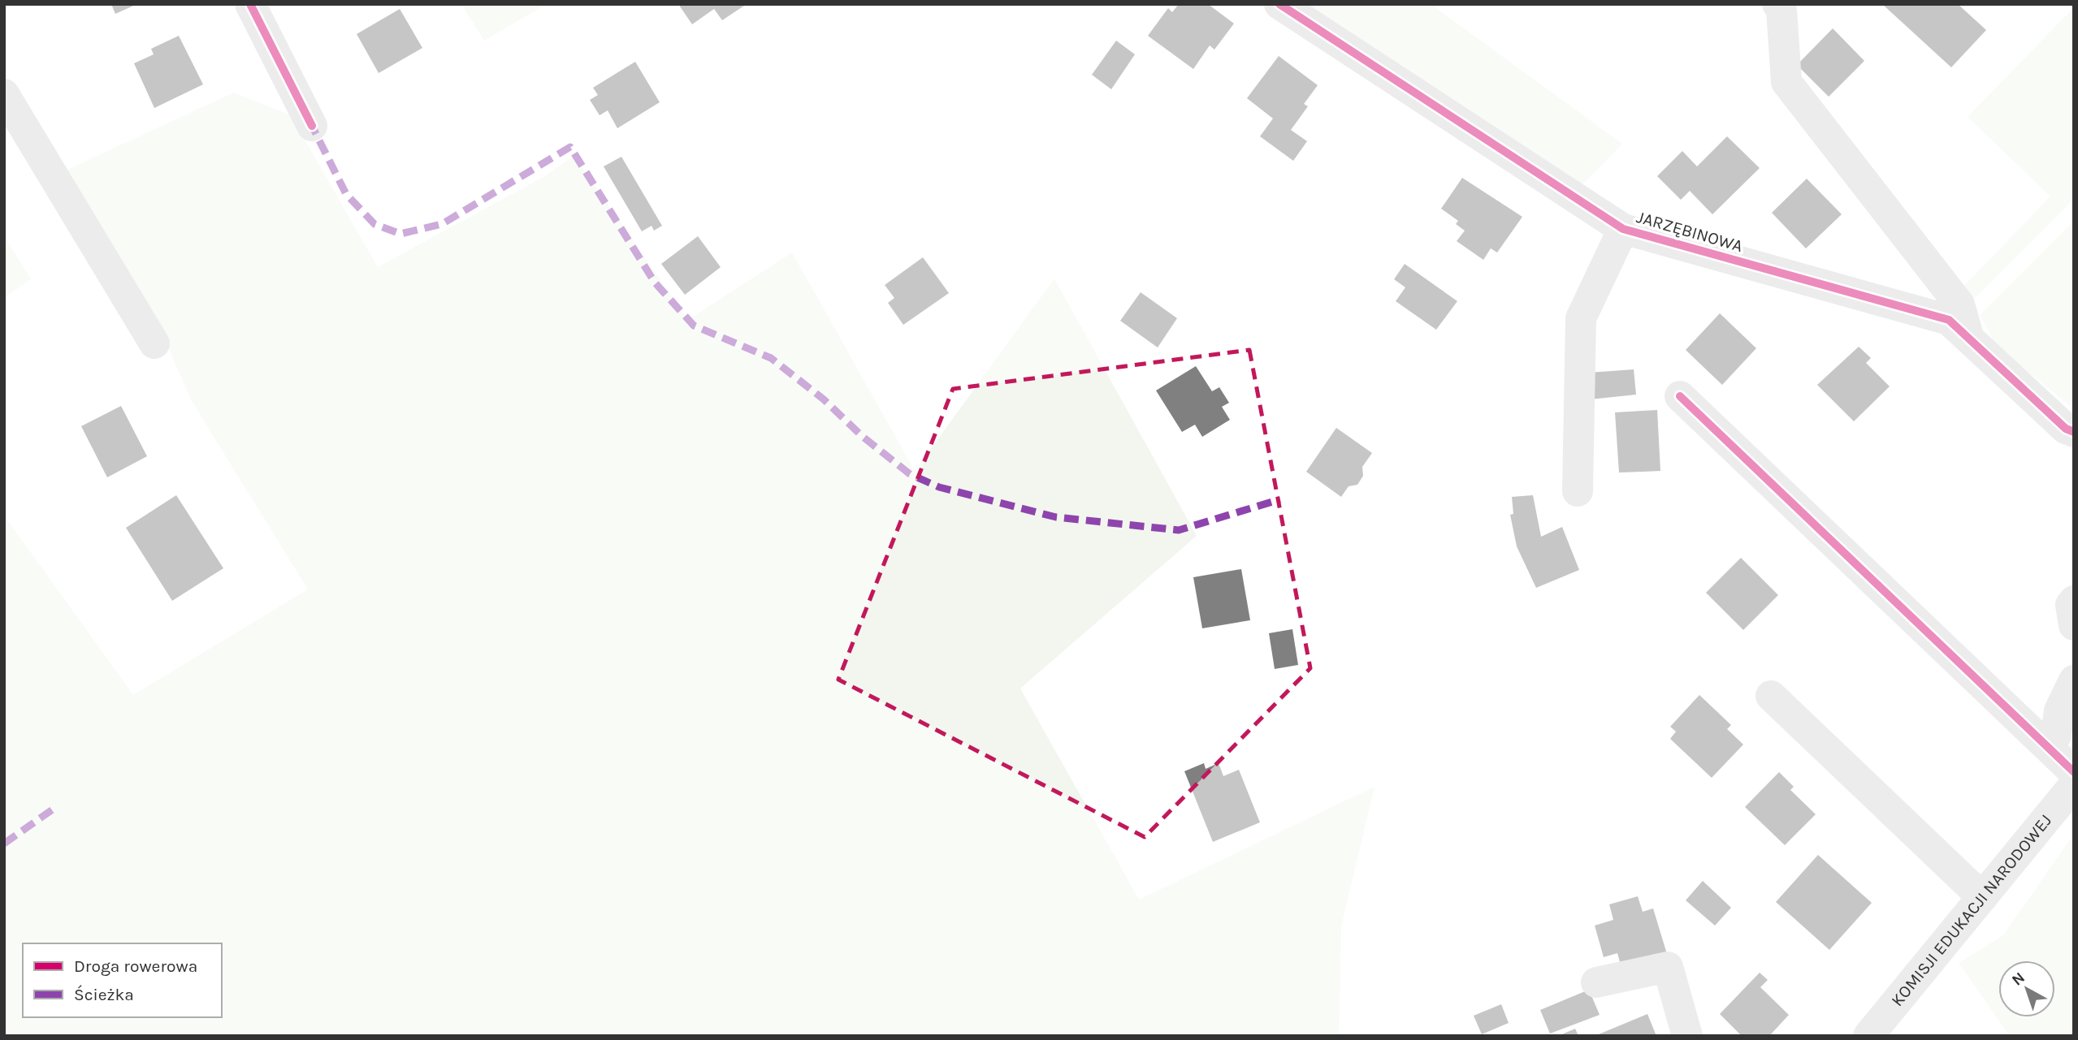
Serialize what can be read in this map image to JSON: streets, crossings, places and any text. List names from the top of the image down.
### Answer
{
  "streets": {
    "street": ["JARZĘBINOWA", "KOMISJI EDUKACJI NARODOWEJ"]
  },
  "legend": ["Droga rowerowa", "Ścieżka"],
  "north": "top left"
}
